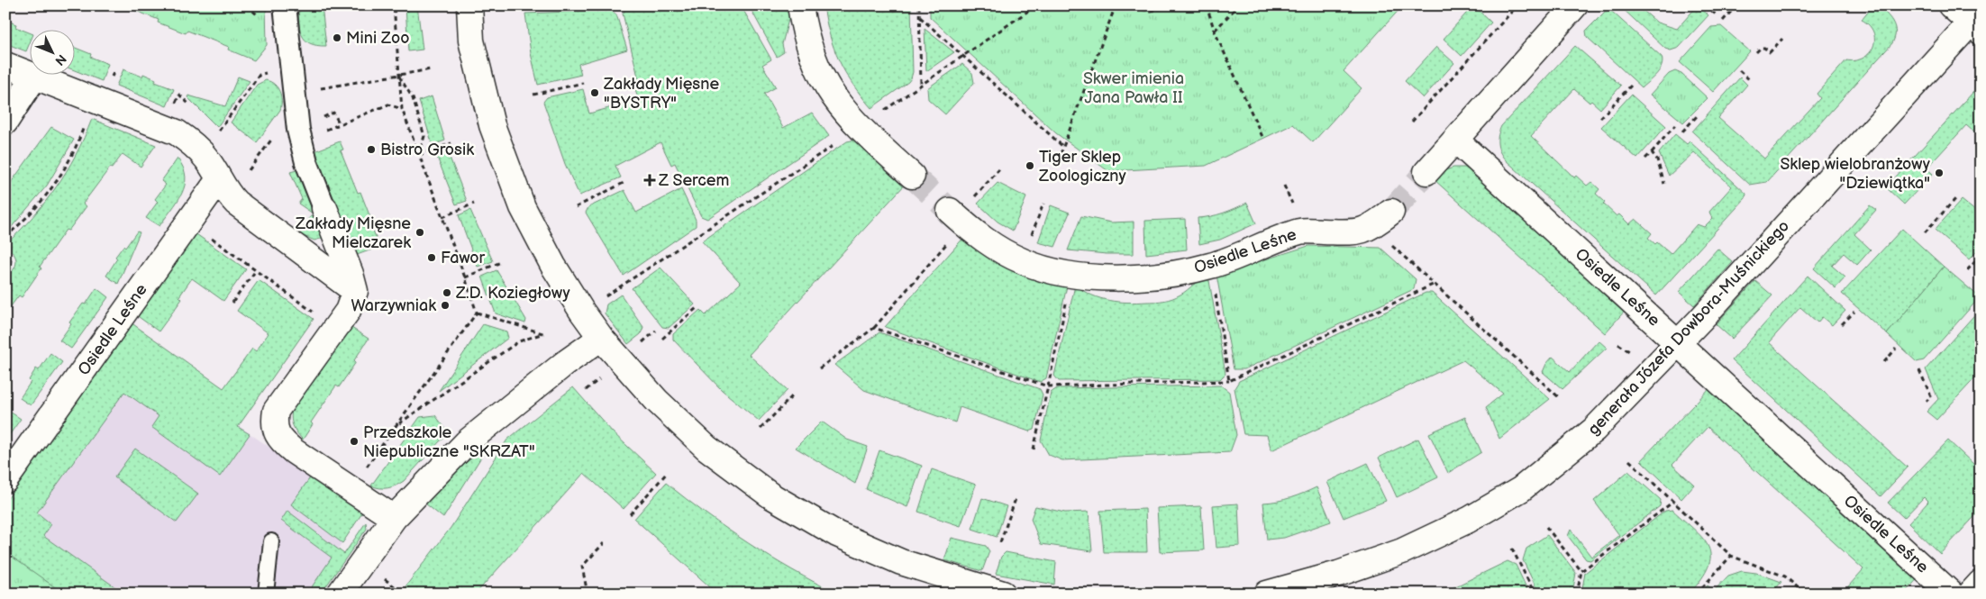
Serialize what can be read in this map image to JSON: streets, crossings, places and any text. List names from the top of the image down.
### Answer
{
  "streets": {
    "street": ["Osiedle Leśne", "generała Józefa Dowbora-Muśnickiego"]
  },
  "crossings": [
    ["Osiedle Leśne", "generała Józefa Dowbora-Muśnickiego"]
  ],
  "parks": ["Skwer imienia Jana Pawła II"],
  "places": {
    "other": [
      "Mini Zoo",
      "Zakłady Mięsne \"BYSTRY\"",
      "Bistro Grosik",
      "Tiger Sklep Zoologiczny",
      "Sklep wielobranżowy \"Dziewiątka\"",
      "Zakłady Mięsne Mielczarek",
      "Fawor",
      "Z.D. Koziegłowy",
      "Warzywniak",
      "Przedszkole Niepubliczne \"SKRZAT\""
    ],
    "health": ["Z Sercem"]
  },
  "north": "bottom right"
}
